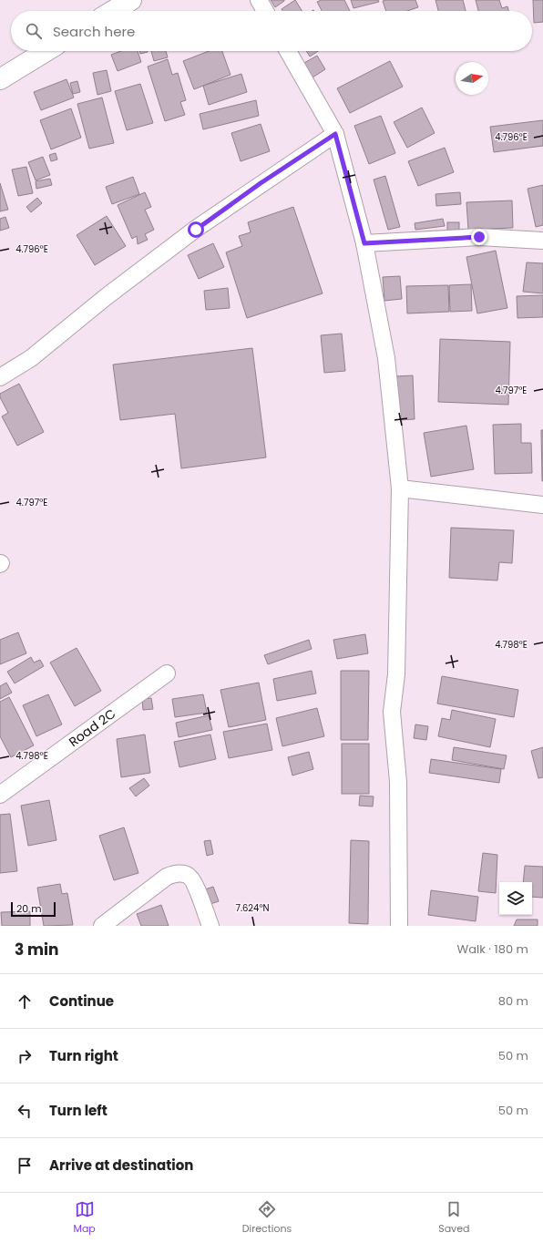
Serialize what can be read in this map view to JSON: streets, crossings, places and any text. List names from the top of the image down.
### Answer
{
  "streets": {
    "street": ["Road 2C"]
  },
  "scale_bar": "20 m",
  "north": "right",
  "page": {
    "search": "Search here",
    "scale": "20 m",
    "heading": ["3 min", "Walk · 180 m"],
    "list": [
      ["Continue", "80 m"],
      ["Turn right", "50 m"],
      ["Turn left", "50 m"],
      "Arrive at destination"
    ],
    "nav": ["Map", "Directions", "Saved"]
  },
  "coordinates": [
    "4.796°E",
    "4.797°E",
    "4.798°E",
    "7.624°N"
  ]
}
